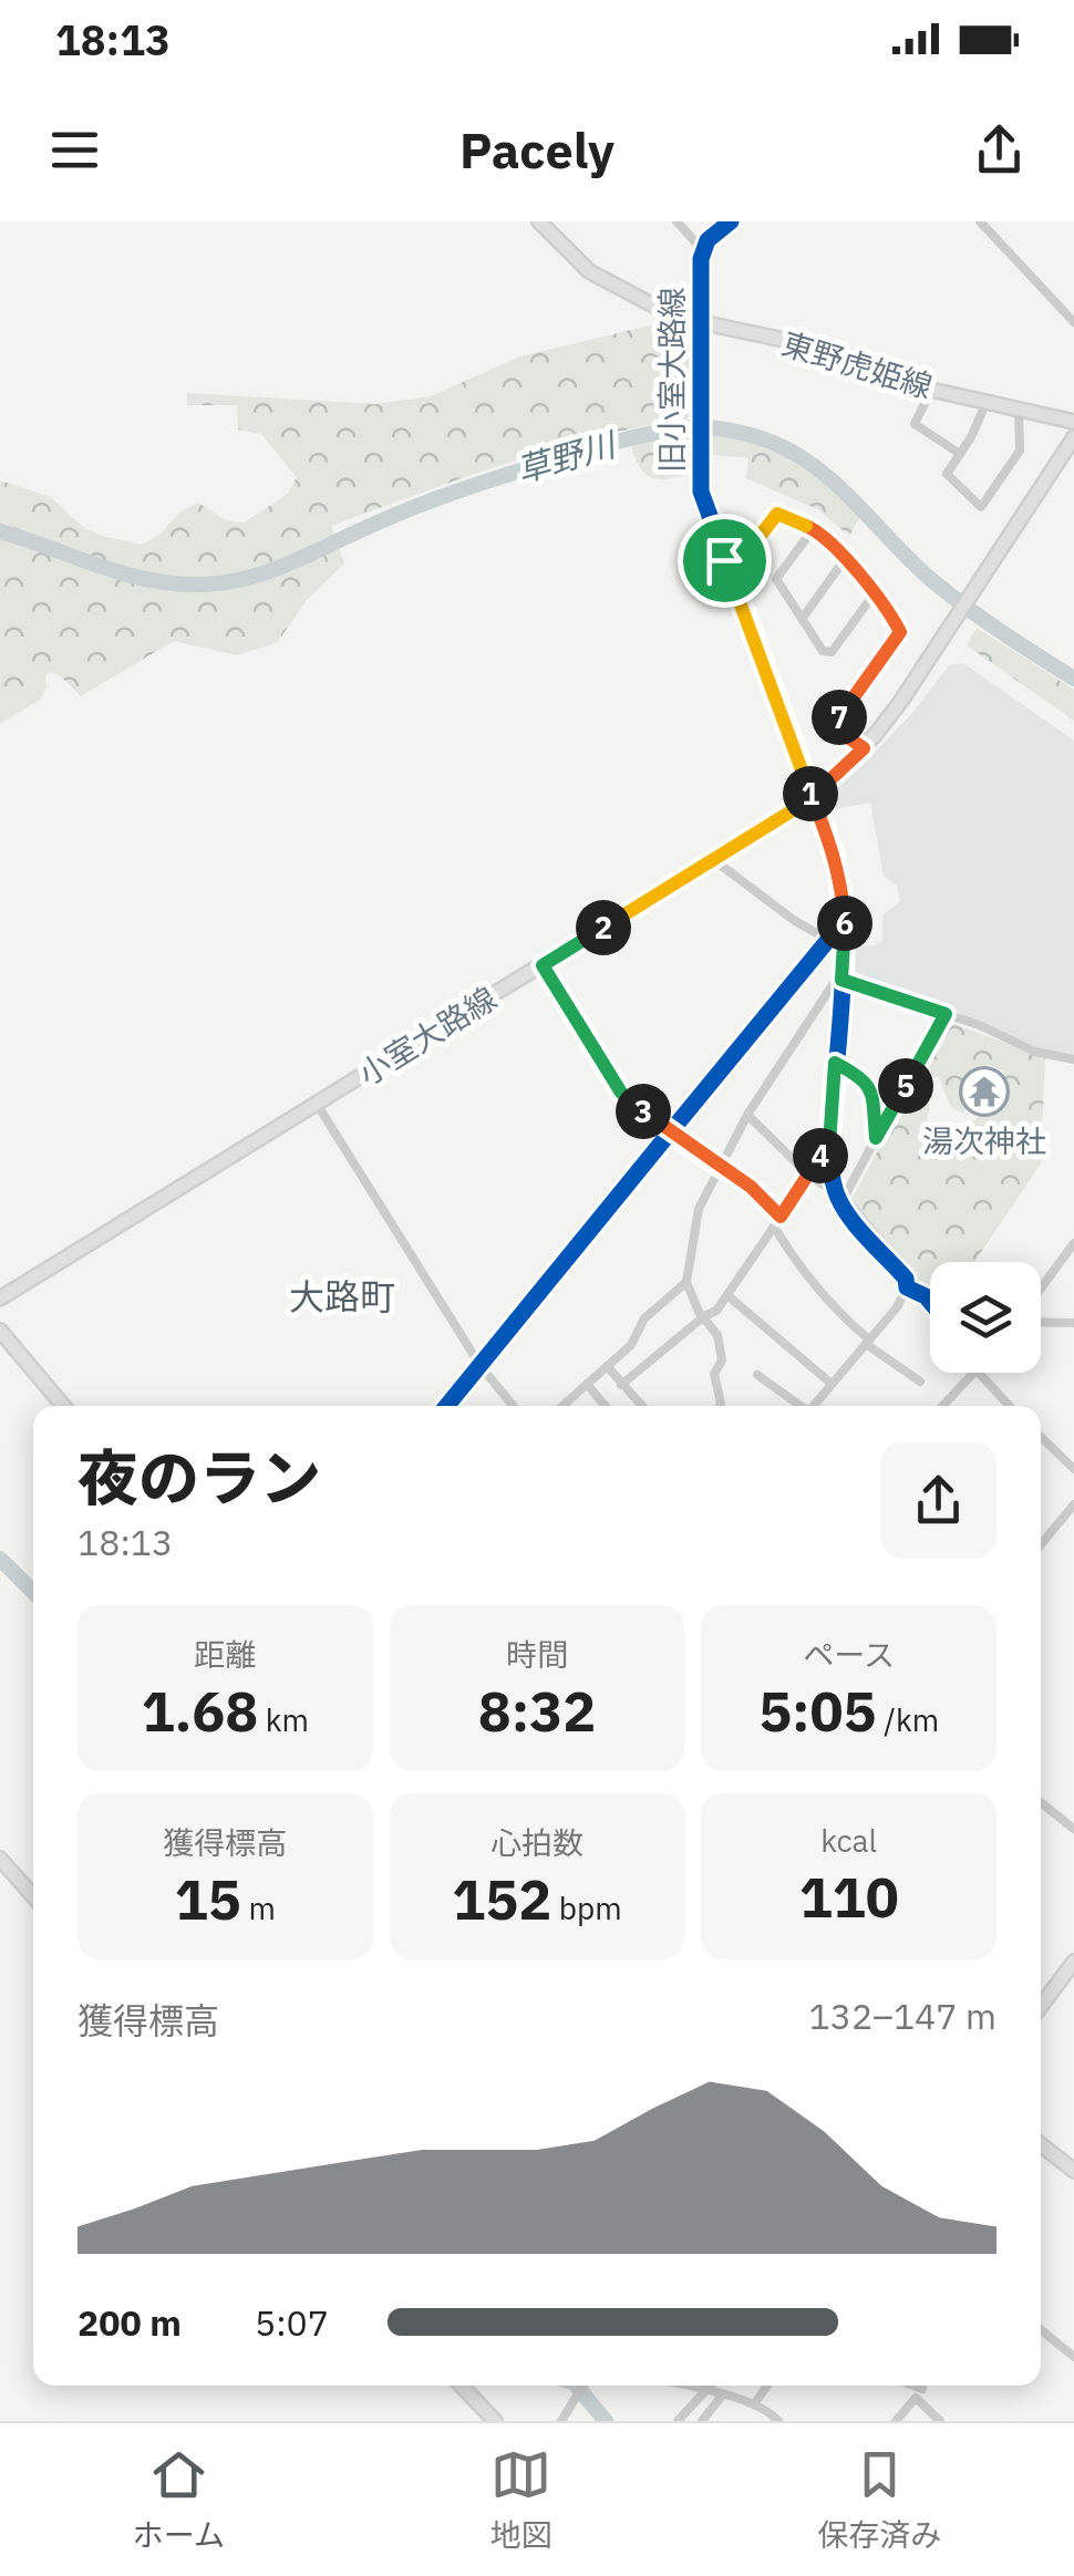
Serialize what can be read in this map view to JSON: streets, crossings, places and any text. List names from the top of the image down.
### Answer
{
  "streets": {
    "main road": ["東野虎姫線", "小室大路線"],
    "street": ["旧小室大路線"]
  },
  "crossings": [
    ["東野虎姫線", "旧小室大路線"],
    ["旧小室大路線", "小室大路線"]
  ],
  "districts": ["大路町"],
  "water": ["草野川"],
  "places": {
    "temple": ["湯次神社"]
  },
  "page": {
    "status": "18:13",
    "header": "Pacely",
    "pins": [
      "7",
      "1",
      "6",
      "2",
      "5",
      "3",
      "4"
    ],
    "heading": ["夜のラン", "18:13"],
    "stats": [
      ["距離", "1.68 km"],
      ["時間", "8:32"],
      ["ペース", "5:05 /km"],
      ["獲得標高", "15 m"],
      ["心拍数", "152 bpm"],
      ["kcal", "110"]
    ],
    "chart": ["獲得標高", "132–147 m"],
    "list": [
      {
        "name": "200 m",
        "note": "5:07"
      }
    ],
    "tabs": ["ホーム", "地図", "保存済み"]
  }
}
